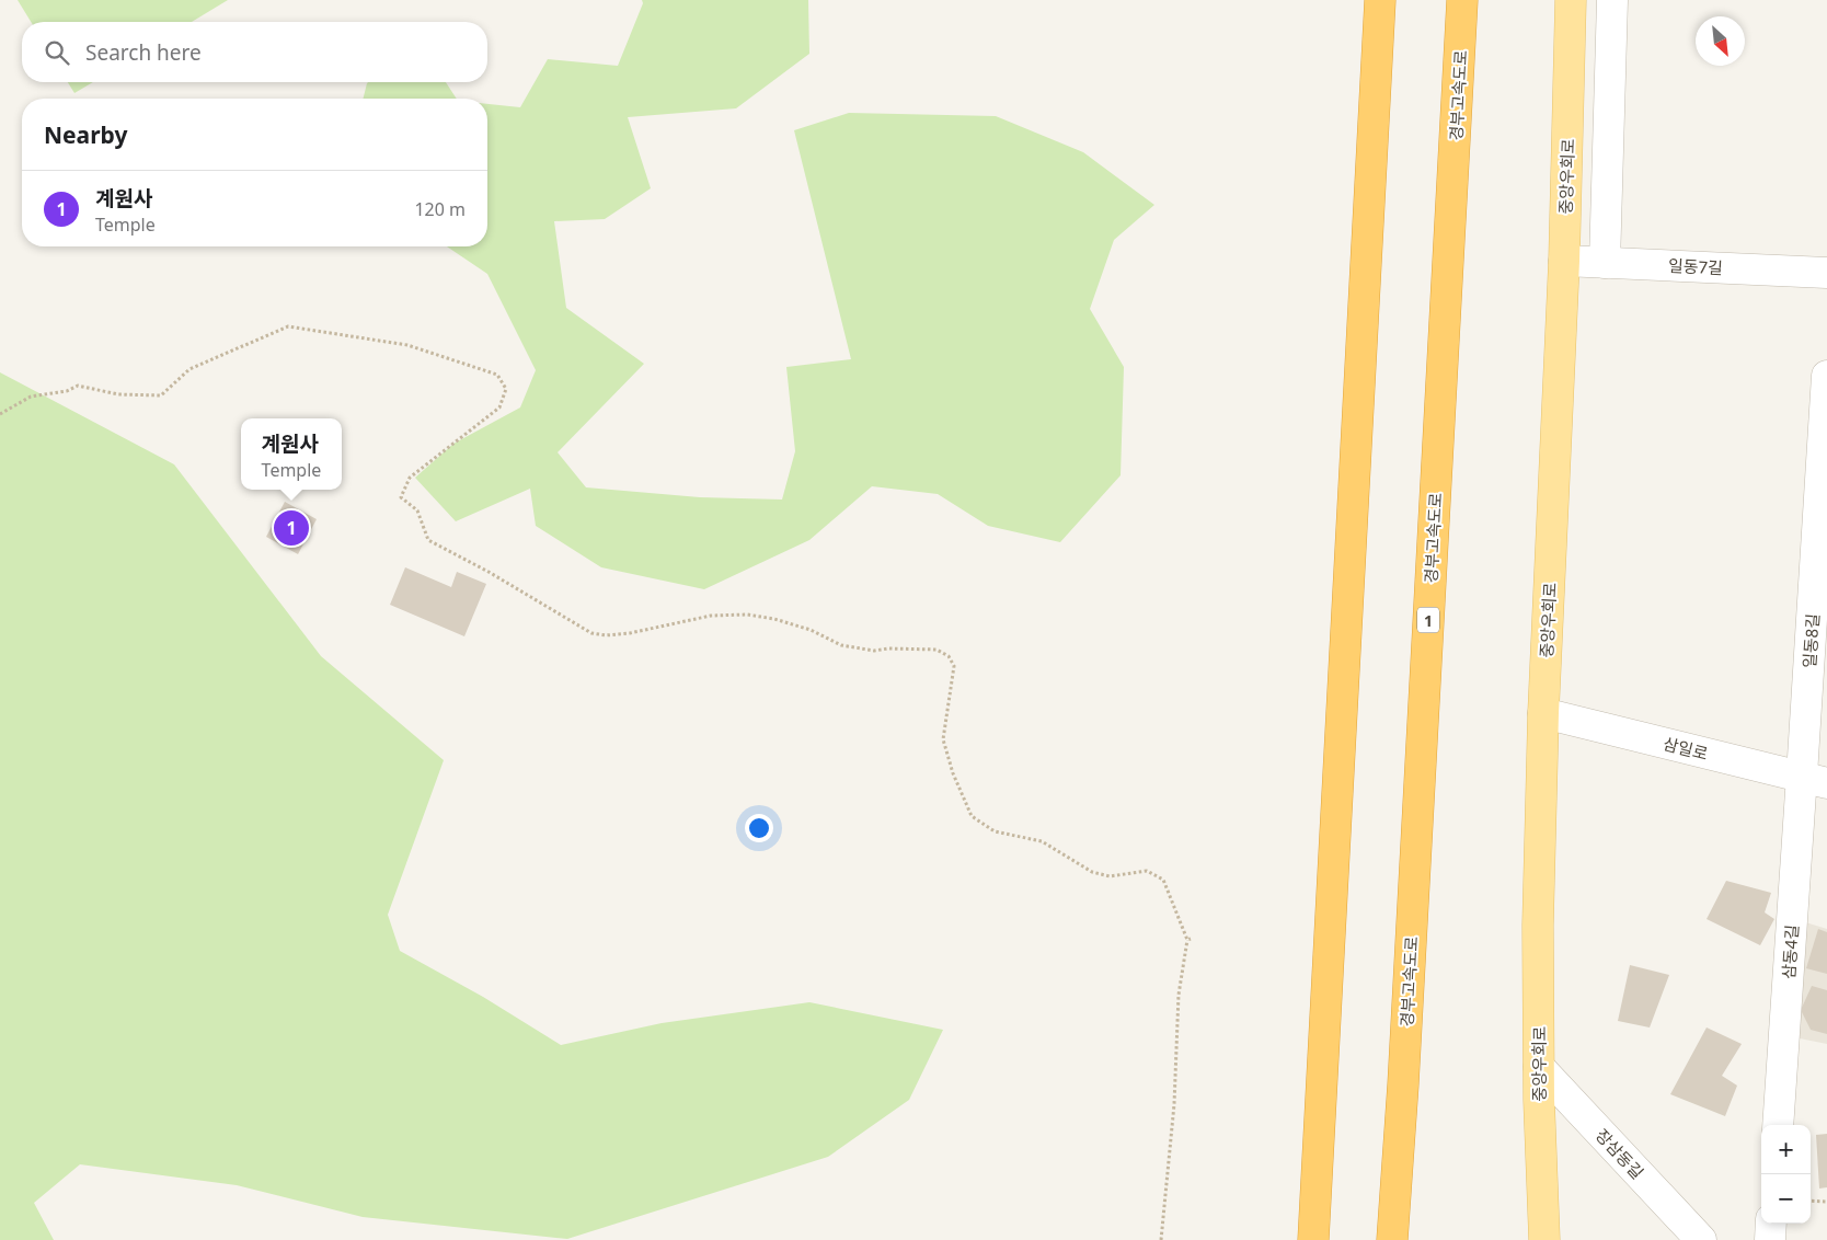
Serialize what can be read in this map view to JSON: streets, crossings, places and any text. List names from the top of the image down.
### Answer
{
  "streets": {
    "highway": ["경부고속도로", "1"],
    "main road": ["중앙우회로"],
    "street": [
      "일동7길",
      "일동8길",
      "삼일로",
      "삼동4길",
      "장삼동길"
    ]
  },
  "crossings": [
    ["중앙우회로", "일동7길"],
    ["중앙우회로", "삼일로"],
    ["중앙우회로", "장삼동길"],
    ["일동8길", "삼일로"],
    ["일동8길", "삼동4길"],
    ["삼일로", "삼동4길"]
  ],
  "north": "bottom right",
  "page": {
    "search": "Search here",
    "heading": "Nearby",
    "list": [
      {
        "mark": "1",
        "name": "계원사",
        "note": "Temple",
        "value": "120 m"
      }
    ],
    "popup": ["계원사", "Temple"],
    "pins": "1",
    "map_buttons": ["+", "−"]
  }
}
